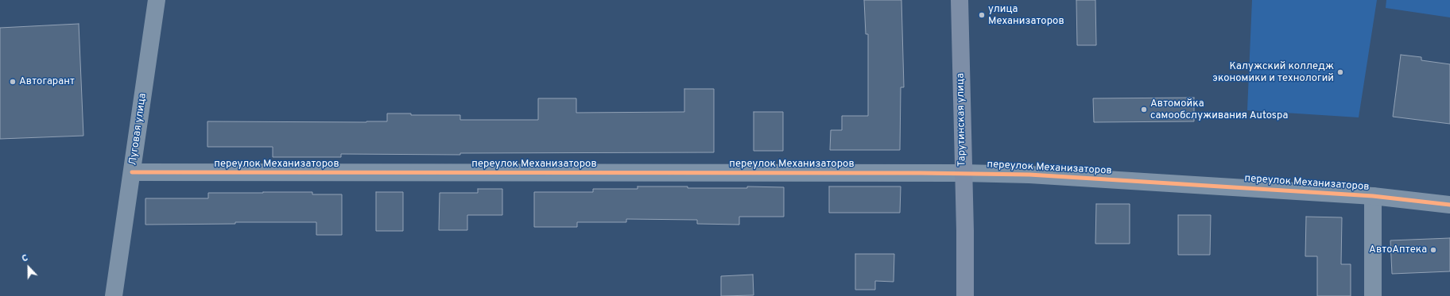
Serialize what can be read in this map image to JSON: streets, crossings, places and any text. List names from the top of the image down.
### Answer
{
  "streets": {
    "main road": ["Тарутинская улица"],
    "street": ["Луговая улица", "переулок Механизаторов"]
  },
  "crossings": [
    ["Тарутинская улица", "переулок Механизаторов"],
    ["Луговая улица", "переулок Механизаторов"]
  ],
  "places": [
    "улица Механизаторов",
    "Калужский колледж экономики и технологий",
    "Автогарант",
    "Автомойка самообслуживания Autospa",
    "АвтоАптека"
  ],
  "north": "top"
}
